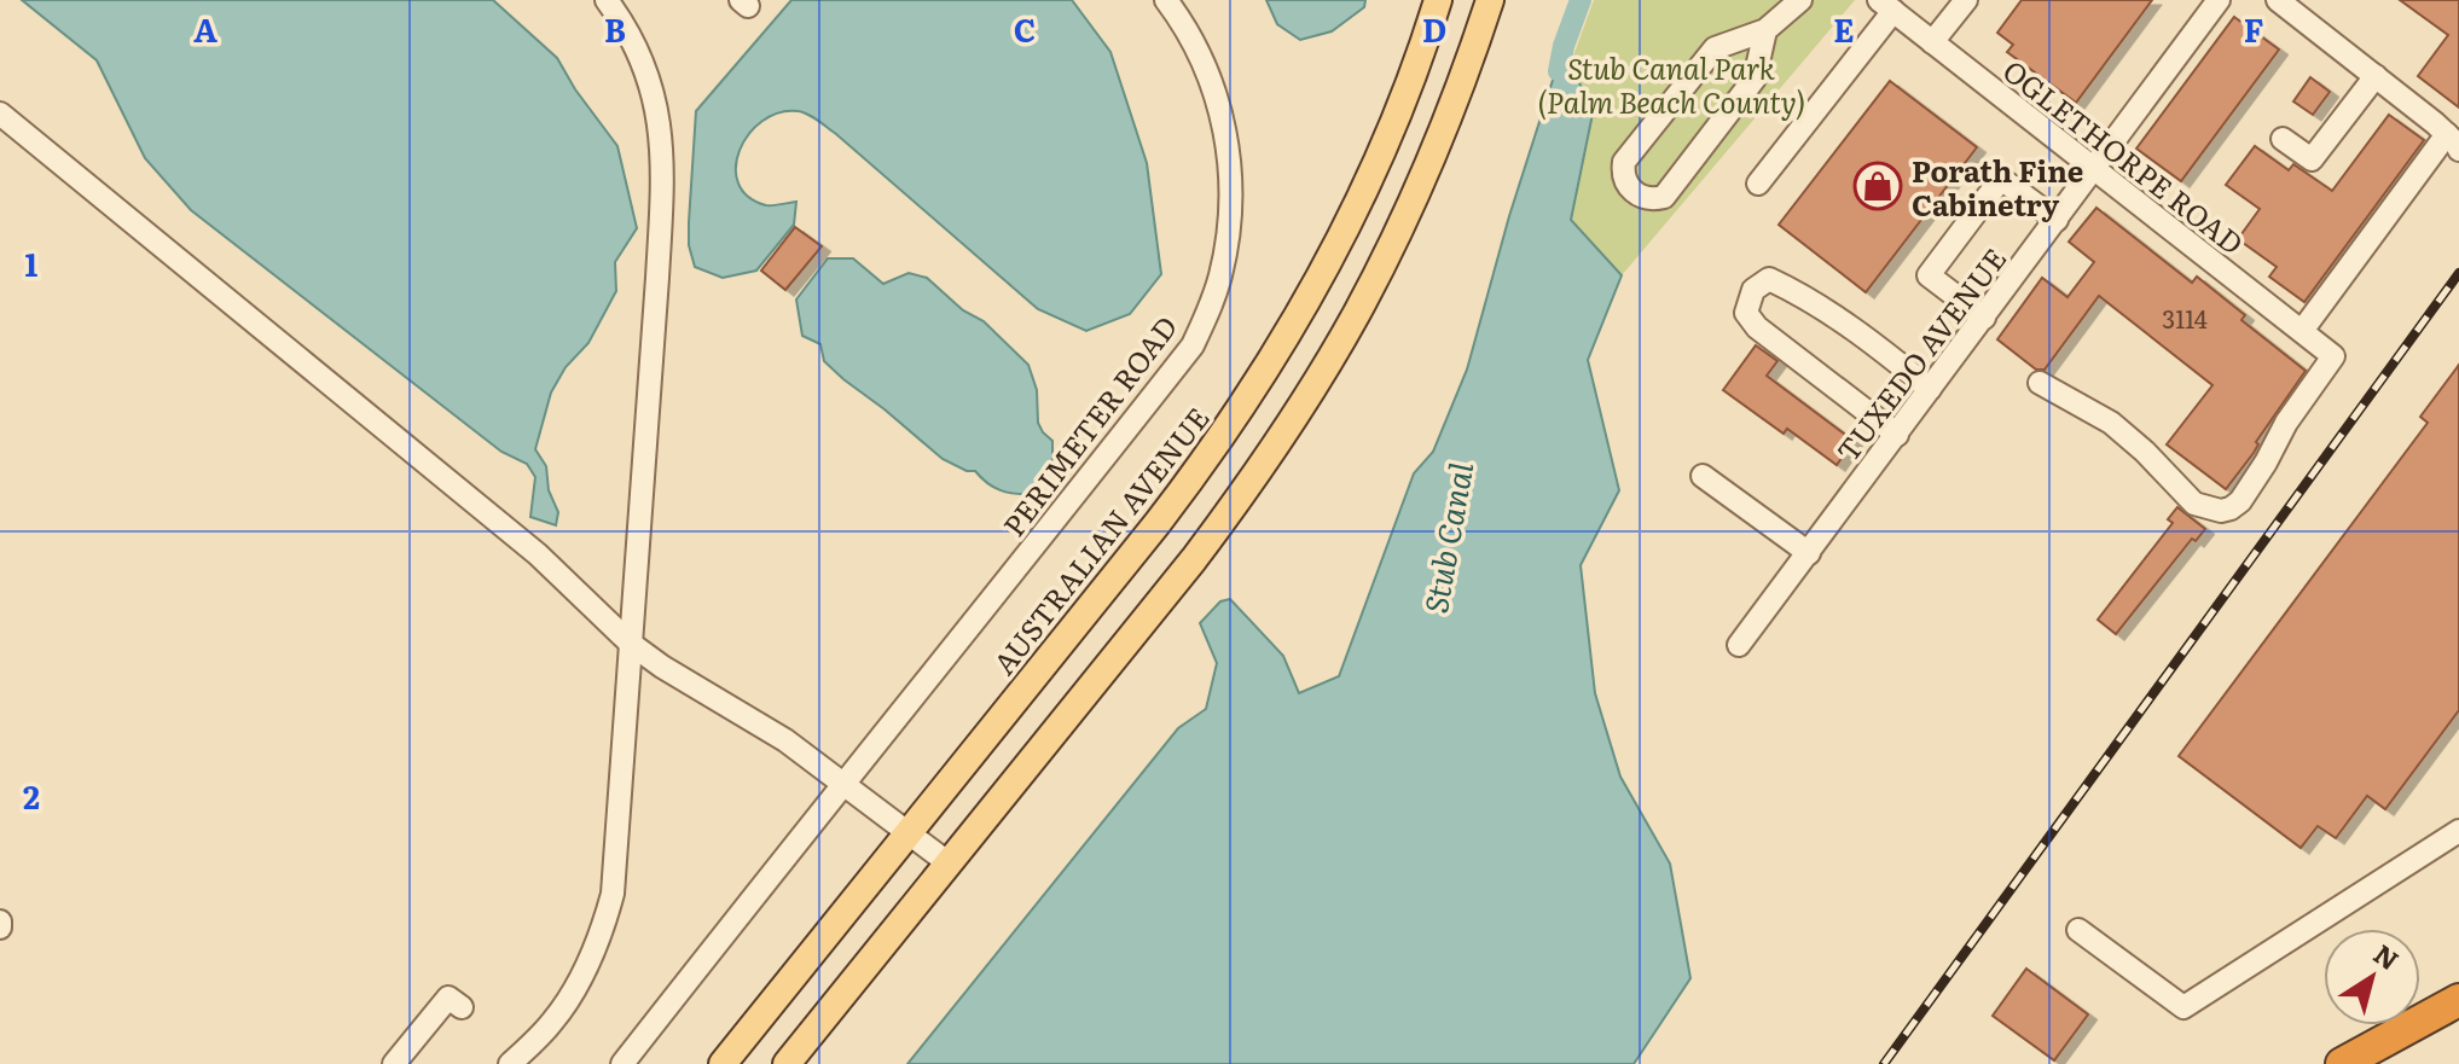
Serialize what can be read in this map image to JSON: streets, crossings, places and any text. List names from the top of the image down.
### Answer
{
  "streets": {
    "main road": ["AUSTRALIAN AVENUE"],
    "street": ["OGLETHORPE ROAD", "TUXEDO AVENUE", "PERIMETER ROAD"]
  },
  "crossings": [
    ["OGLETHORPE ROAD", "TUXEDO AVENUE"]
  ],
  "water": ["Stub Canal"],
  "parks": ["Stub Canal Park (Palm Beach County)"],
  "places": {
    "shop": ["Porath Fine Cabinetry"]
  },
  "house_numbers": ["3114"],
  "north": "top right",
  "grid": {
    "columns": [
      "A",
      "B",
      "C",
      "D",
      "E",
      "F"
    ],
    "rows": ["1", "2"]
  }
}
